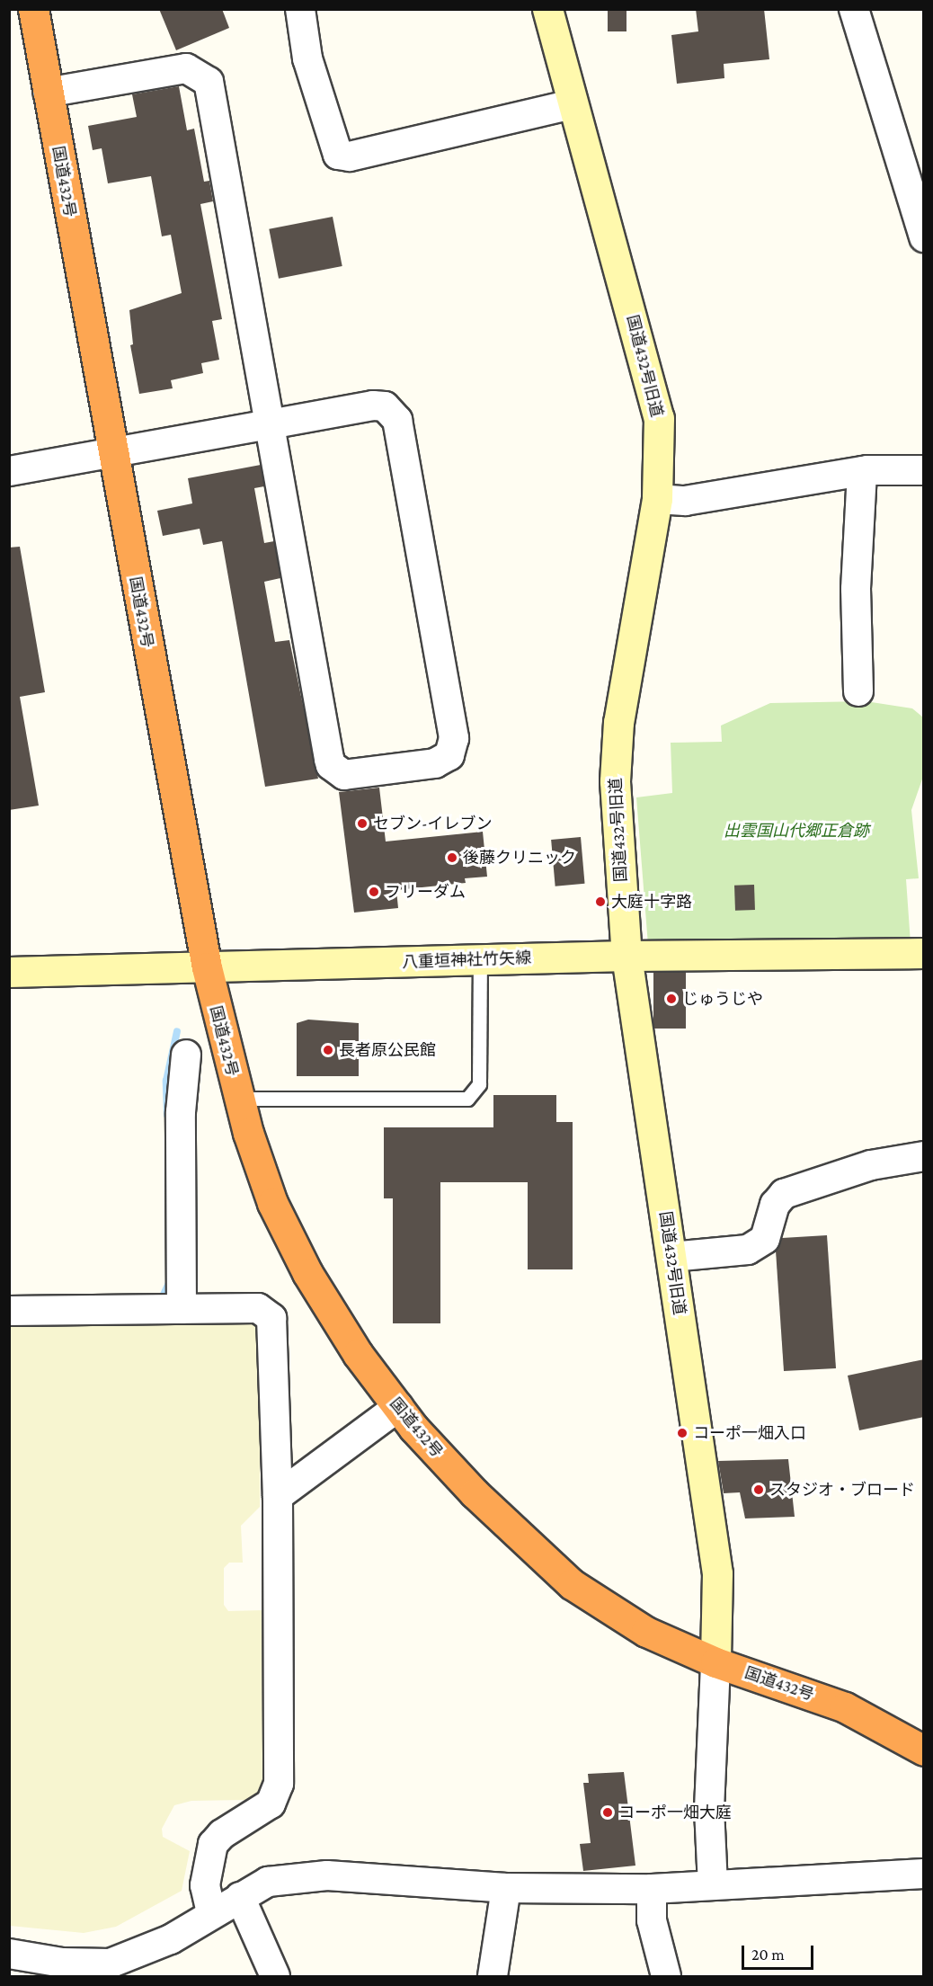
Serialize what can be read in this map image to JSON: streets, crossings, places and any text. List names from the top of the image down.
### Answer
{
  "streets": {
    "highway": ["国道432号"],
    "street": ["国道432号旧道", "八重垣神社竹矢線"]
  },
  "crossings": [
    ["国道432号", "国道432号旧道"],
    ["国道432号", "八重垣神社竹矢線"],
    ["国道432号旧道", "八重垣神社竹矢線"]
  ],
  "parks": ["出雲国山代郷正倉跡"],
  "places": [
    "セブン-イレブン",
    "後藤クリニック",
    "フリーダム",
    "大庭十字路",
    "じゅうじや",
    "長者原公民館",
    "コーポ一畑入口",
    "スタジオ・ブロード",
    "コーポ一畑大庭"
  ],
  "scale_bar": "20 m"
}
